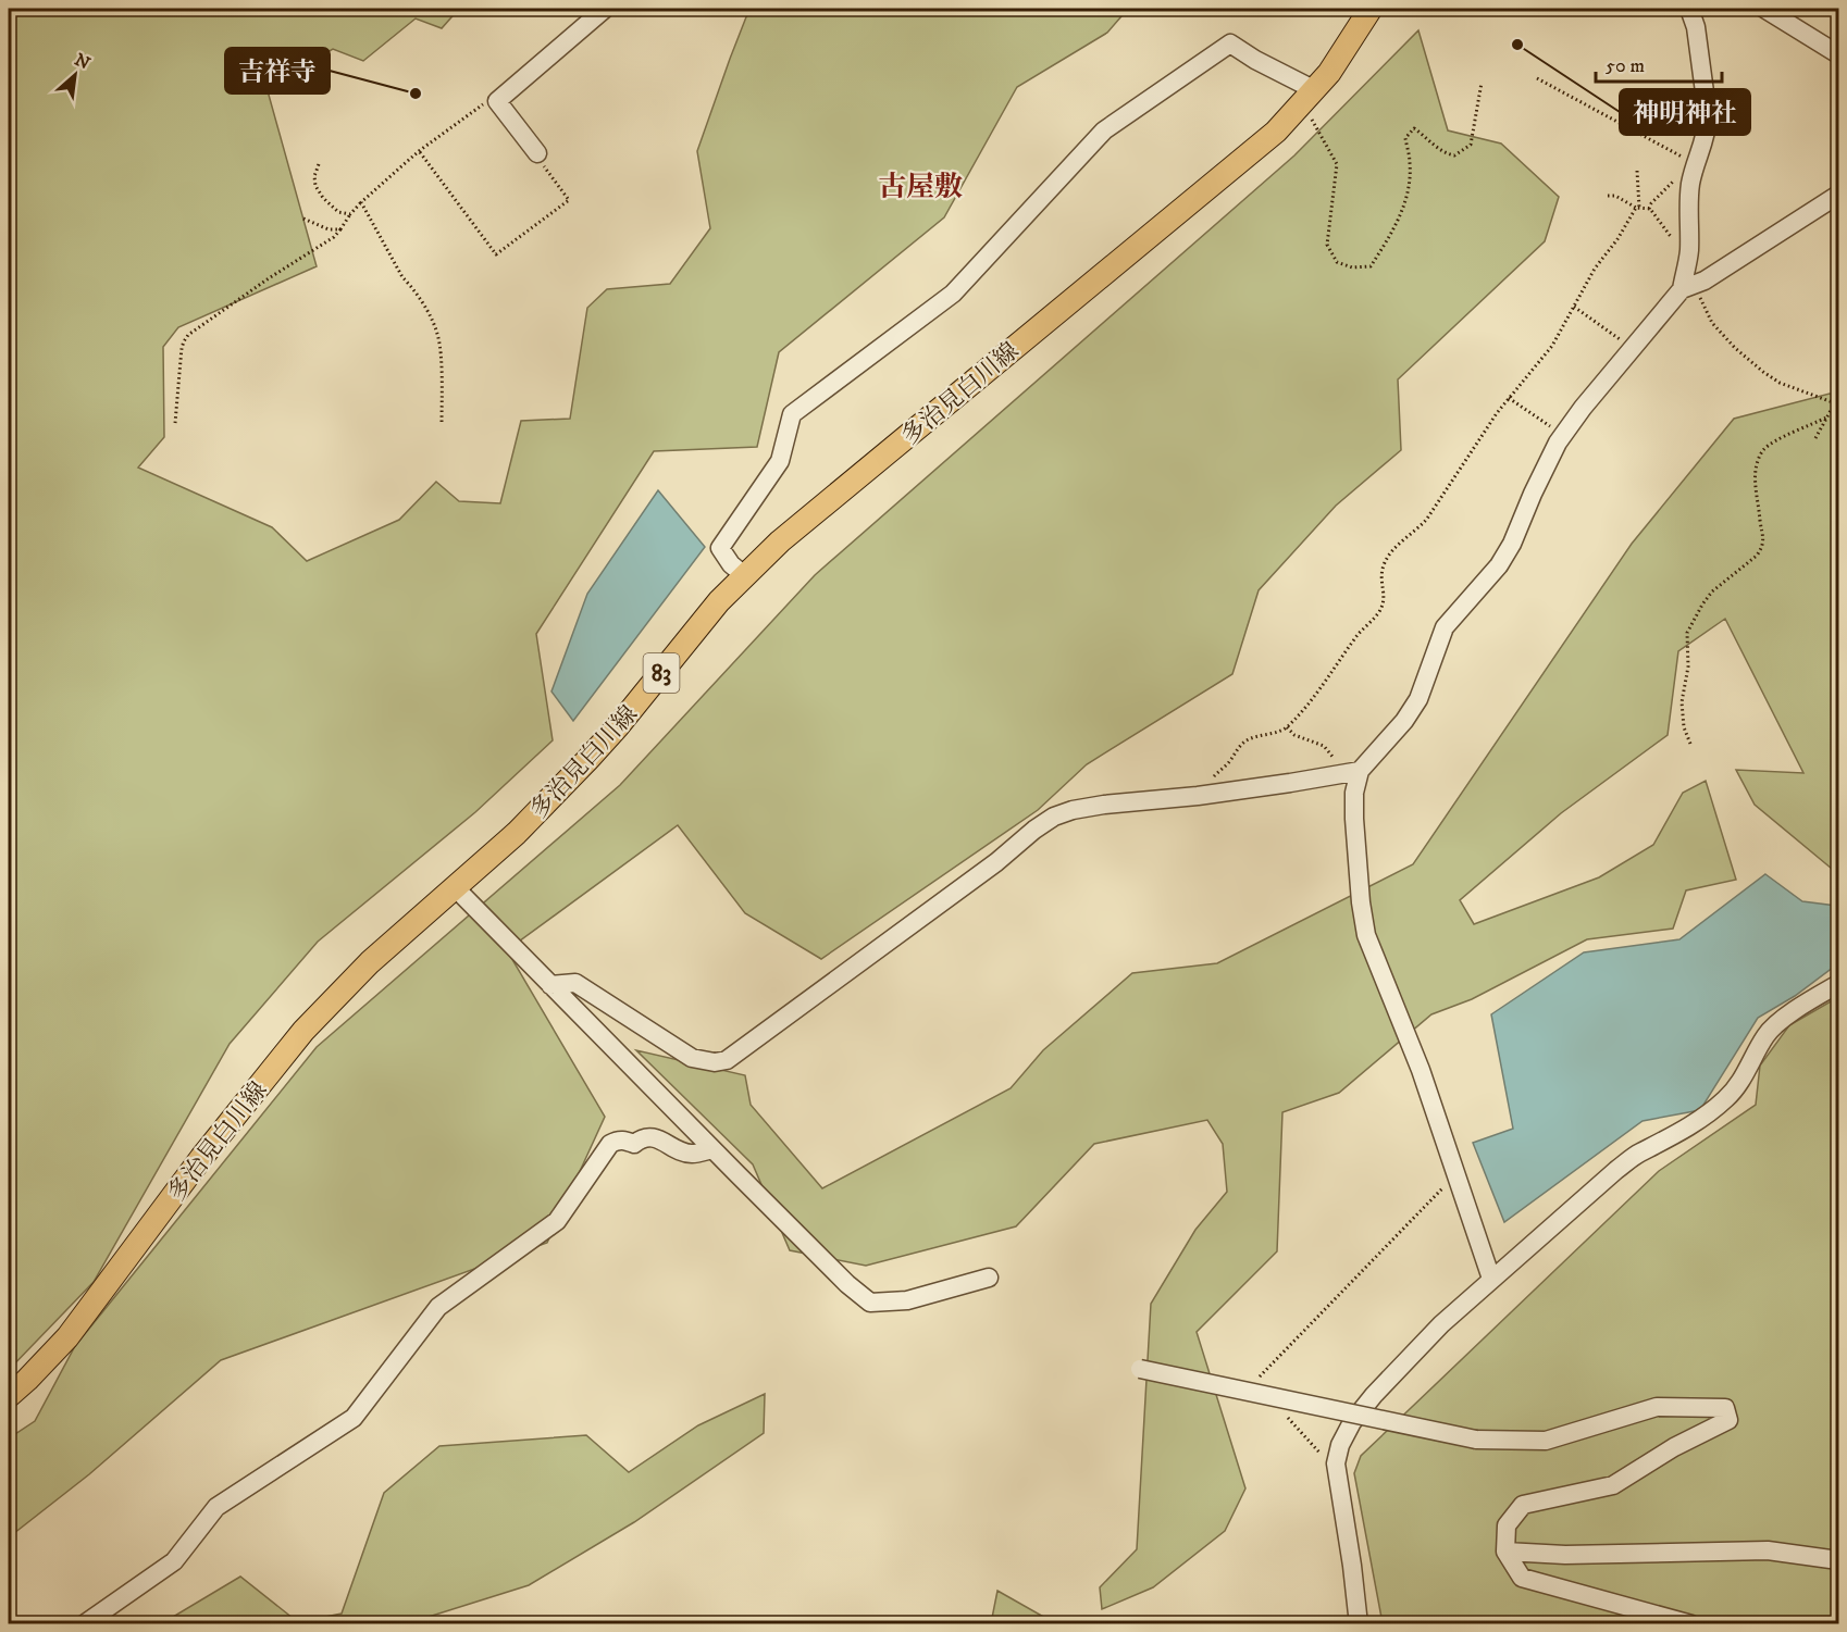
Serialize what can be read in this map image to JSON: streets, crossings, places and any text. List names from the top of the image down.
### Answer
{
  "streets": {
    "main road": ["多治見白川線", "83"]
  },
  "districts": ["古屋敷"],
  "places": ["神明神社", "吉祥寺"],
  "scale_bar": "50 m",
  "north": "top right"
}
